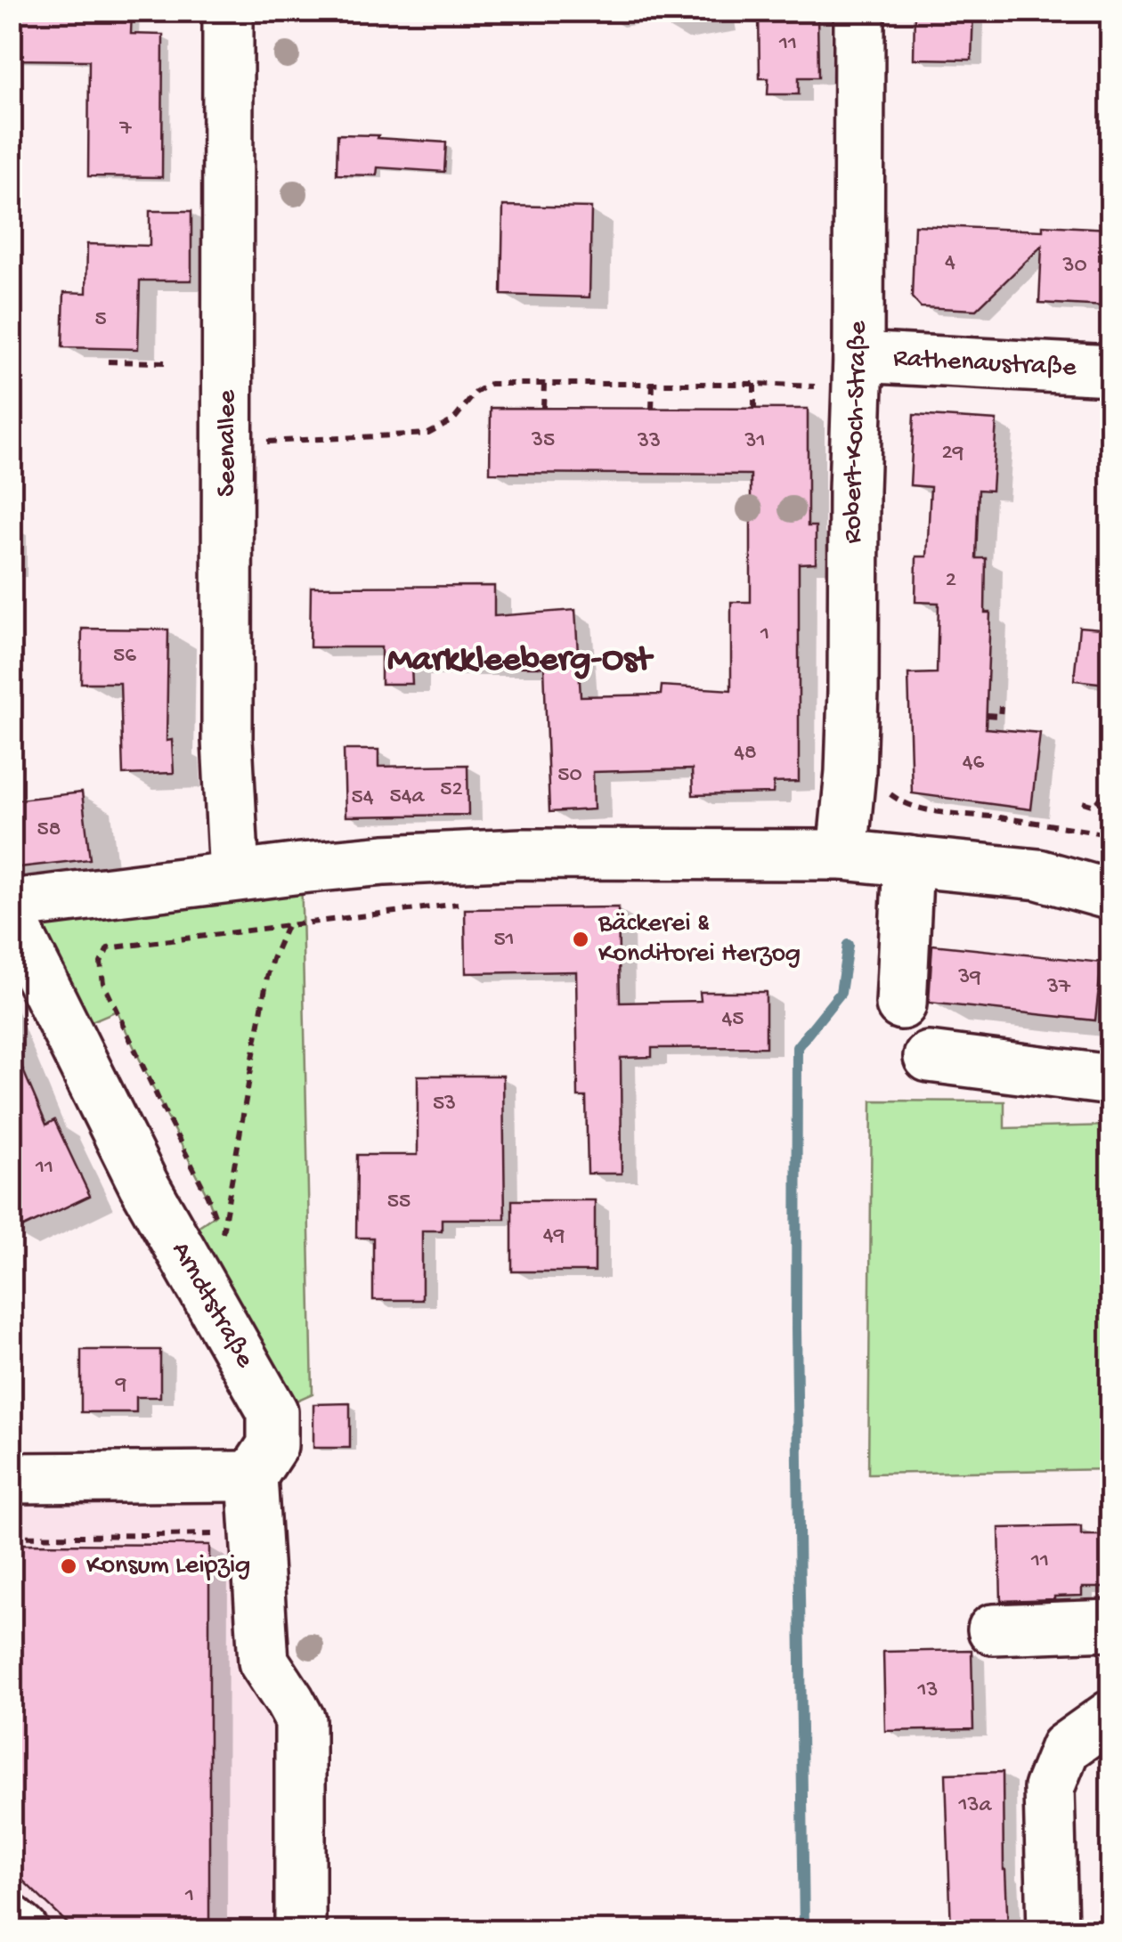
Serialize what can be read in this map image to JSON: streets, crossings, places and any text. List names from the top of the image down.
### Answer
{
  "streets": {
    "street": [
      "Rathenaustraße",
      "Robert-Koch-Straße",
      "Seenallee",
      "Arndtstraße"
    ]
  },
  "crossings": [
    ["Rathenaustraße", "Robert-Koch-Straße"]
  ],
  "districts": ["Markkleeberg-Ost"],
  "places": ["Bäckerei & Konditorei Herzog", "Konsum Leipzig"],
  "house_numbers": [
    "11",
    "7",
    "4",
    "30",
    "5",
    "35",
    "33",
    "31",
    "29",
    "2",
    "1",
    "56",
    "48",
    "46",
    "50",
    "52",
    "54a",
    "54",
    "58",
    "51",
    "39",
    "37",
    "45",
    "53",
    "11",
    "55",
    "49",
    "9",
    "11",
    "13",
    "13a",
    "1"
  ]
}
